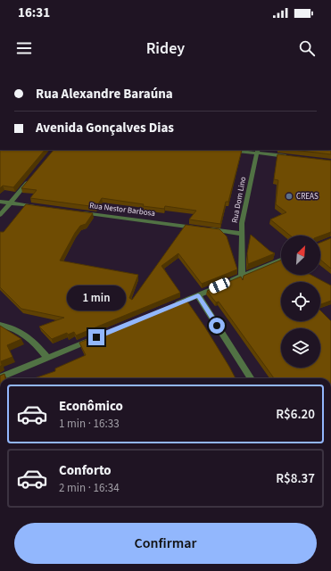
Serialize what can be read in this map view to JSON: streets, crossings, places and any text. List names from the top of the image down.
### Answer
{
  "streets": {
    "street": ["Rua Dom Lino", "Rua Nestor Barbosa"]
  },
  "places": ["CREAS"],
  "north": "top right",
  "page": {
    "status": "16:31",
    "header": "Ridey",
    "banner": ["Rua Alexandre Baraúna", "Avenida Gonçalves Dias"],
    "bubble": "1 min",
    "list": [
      {
        "name": "Econômico",
        "note": "1 min · 16:33",
        "value": "R$6.20"
      },
      {
        "name": "Conforto",
        "note": "2 min · 16:34",
        "value": "R$8.37"
      }
    ],
    "buttons": "Confirmar"
  }
}
